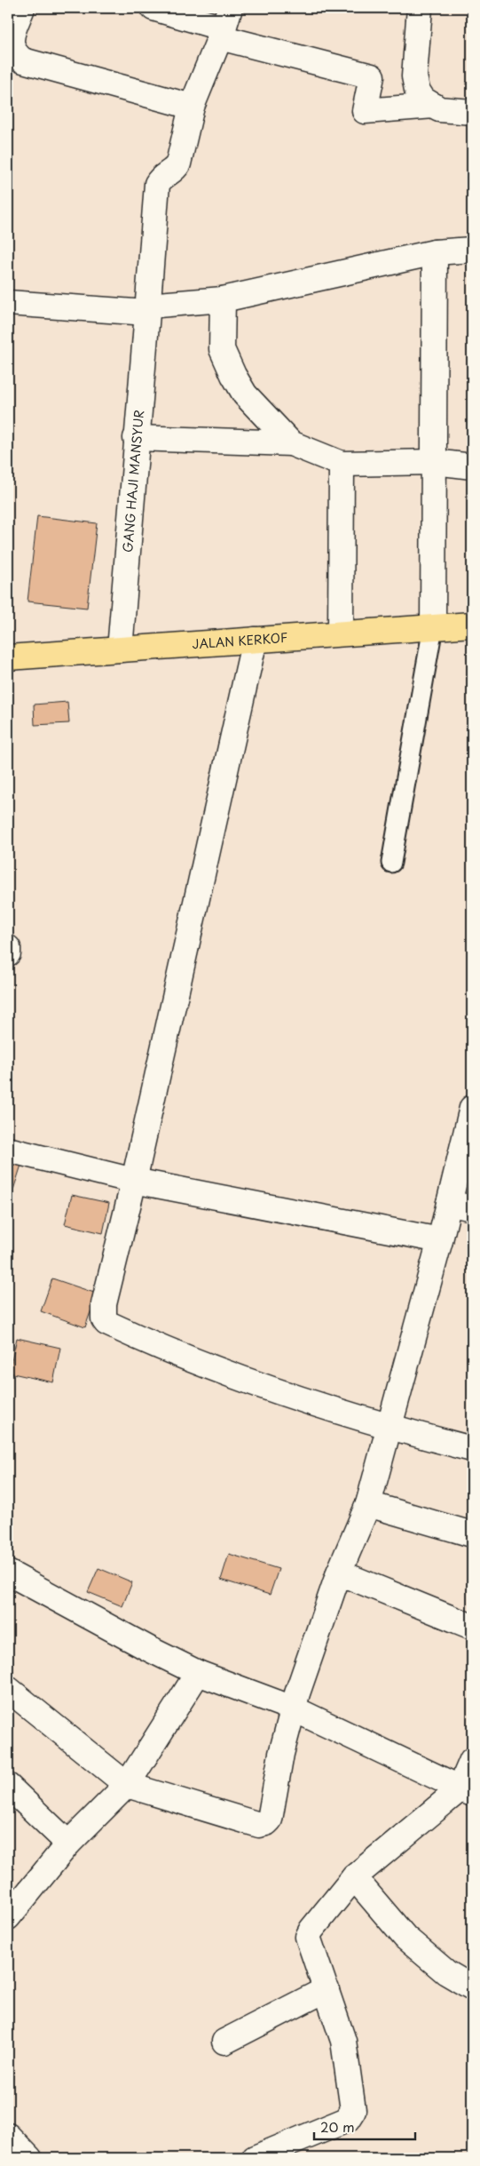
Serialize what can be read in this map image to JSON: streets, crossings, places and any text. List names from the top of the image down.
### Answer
{
  "streets": {
    "main road": ["JALAN KERKOF"],
    "street": ["GANG HAJI MANSYUR"]
  },
  "crossings": [
    ["GANG HAJI MANSYUR", "JALAN KERKOF"]
  ],
  "scale_bar": "20 m"
}
